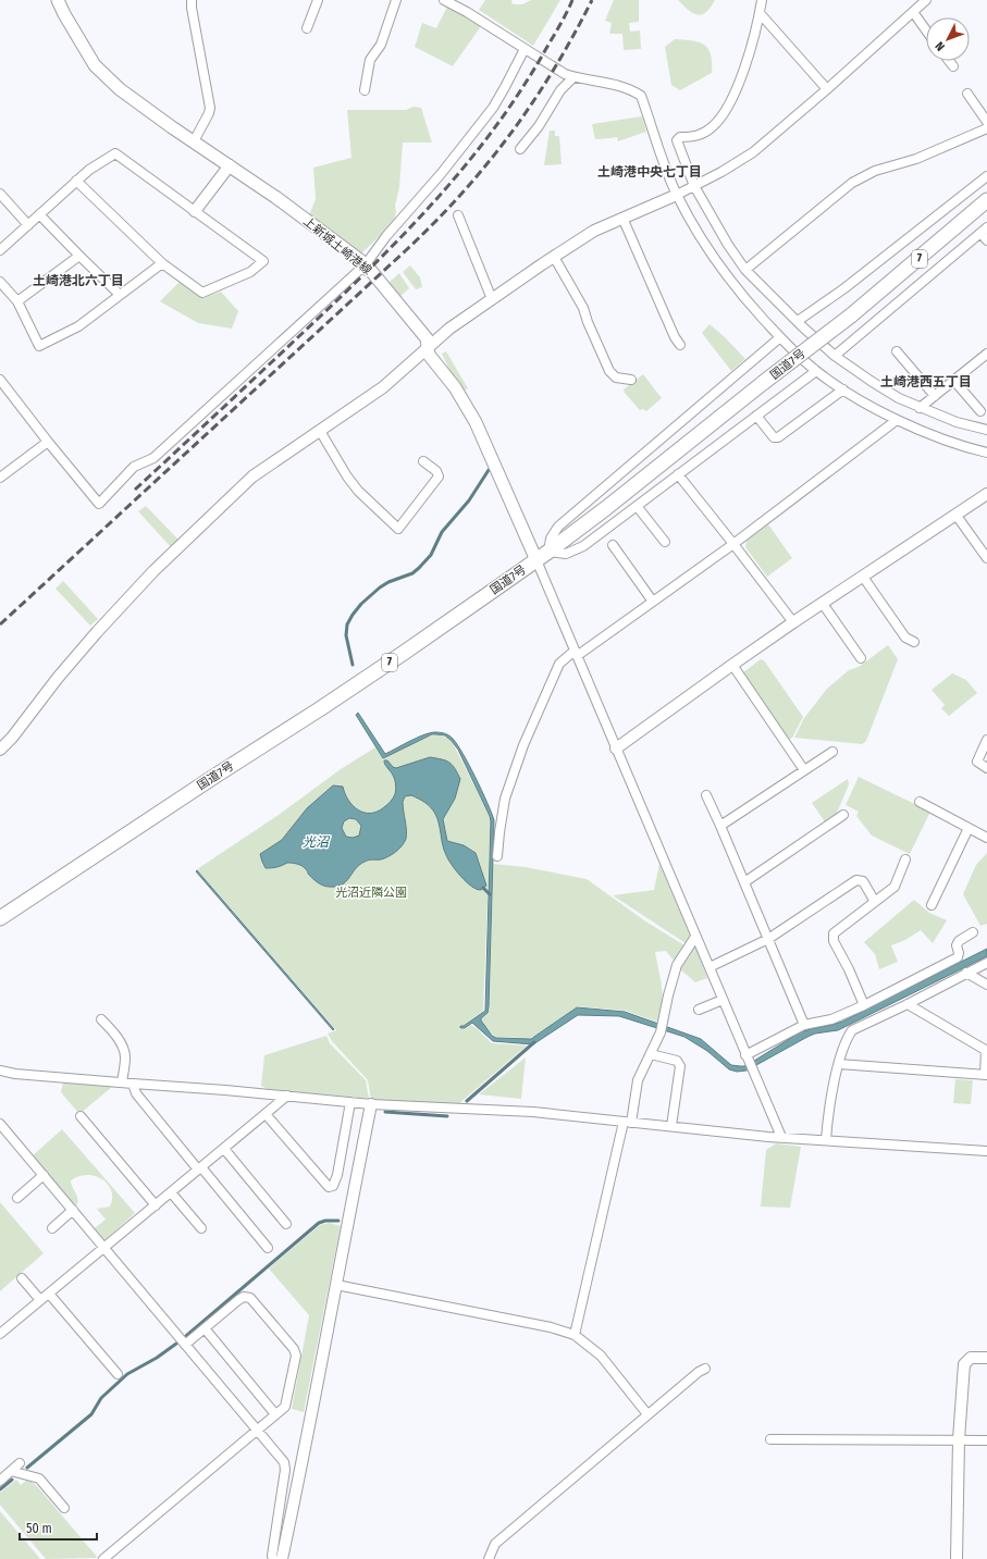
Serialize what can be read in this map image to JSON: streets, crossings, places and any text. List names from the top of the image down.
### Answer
{
  "streets": {
    "highway": ["7", "国道7号"],
    "main road": ["上新城土崎港線"]
  },
  "crossings": [
    ["上新城土崎港線", "国道7号"]
  ],
  "districts": ["土崎港中央七丁目", "土崎港北六丁目", "土崎港西五丁目"],
  "water": ["光沼"],
  "parks": ["光沼近隣公園"],
  "scale_bar": "50 m",
  "north": "bottom left"
}
